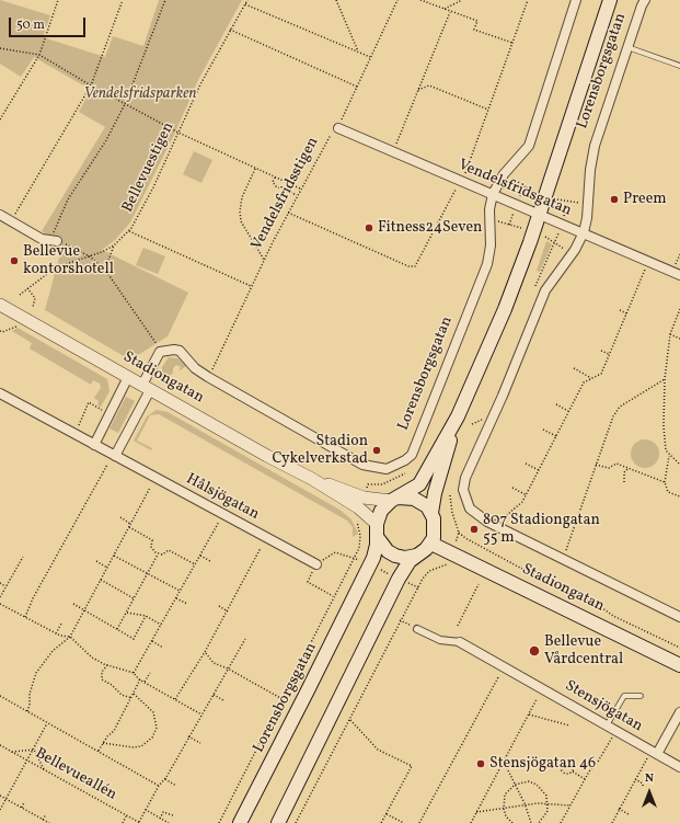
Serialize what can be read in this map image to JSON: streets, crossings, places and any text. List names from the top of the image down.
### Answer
{
  "streets": {
    "main road": ["Lorensborgsgatan", "Stadiongatan"],
    "street": ["Vendelsfridsgatan", "Hålsjögatan", "Stensjögatan"],
    "path": ["Bellevuestigen", "Vendelsfridsstigen", "Bellevueallén"]
  },
  "crossings": [
    ["Lorensborgsgatan", "Vendelsfridsgatan"],
    ["Lorensborgsgatan", "Vendelsfridsstigen"],
    ["Lorensborgsgatan", "Stadiongatan"],
    ["Vendelsfridsgatan", "Vendelsfridsstigen"]
  ],
  "parks": ["Vendelsfridsparken"],
  "places": [
    "Preem",
    "Fitness24Seven",
    "Bellevue kontorshotell",
    "Stadion Cykelverkstad",
    "807 Stadiongatan 55 m",
    "Bellevue Vårdcentral",
    "Stensjögatan 46"
  ],
  "scale_bar": "50 m",
  "north": "top"
}
